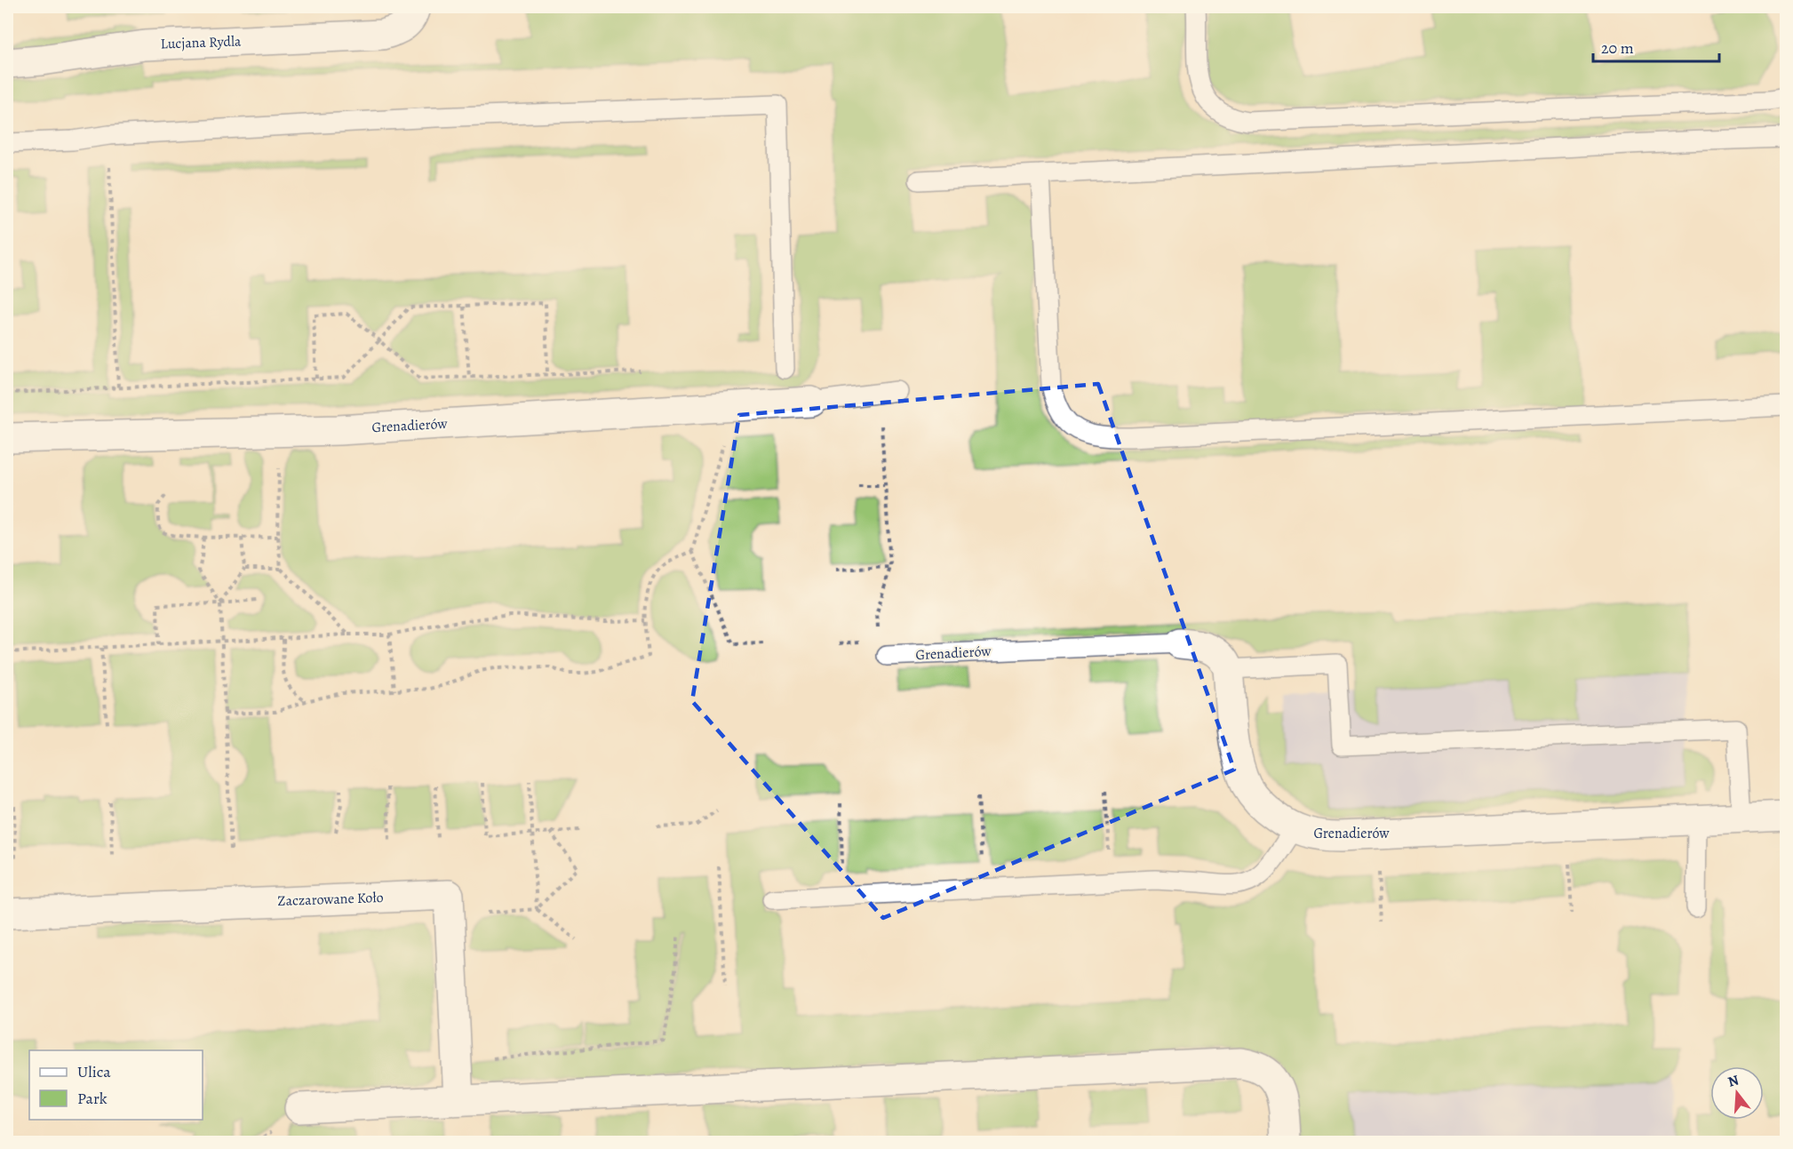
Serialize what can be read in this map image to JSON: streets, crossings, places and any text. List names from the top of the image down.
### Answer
{
  "streets": {
    "street": ["Lucjana Rydla", "Grenadierów", "Zaczarowane Koło"]
  },
  "legend": ["Ulica", "Park"],
  "scale_bar": "20 m",
  "north": "top"
}
